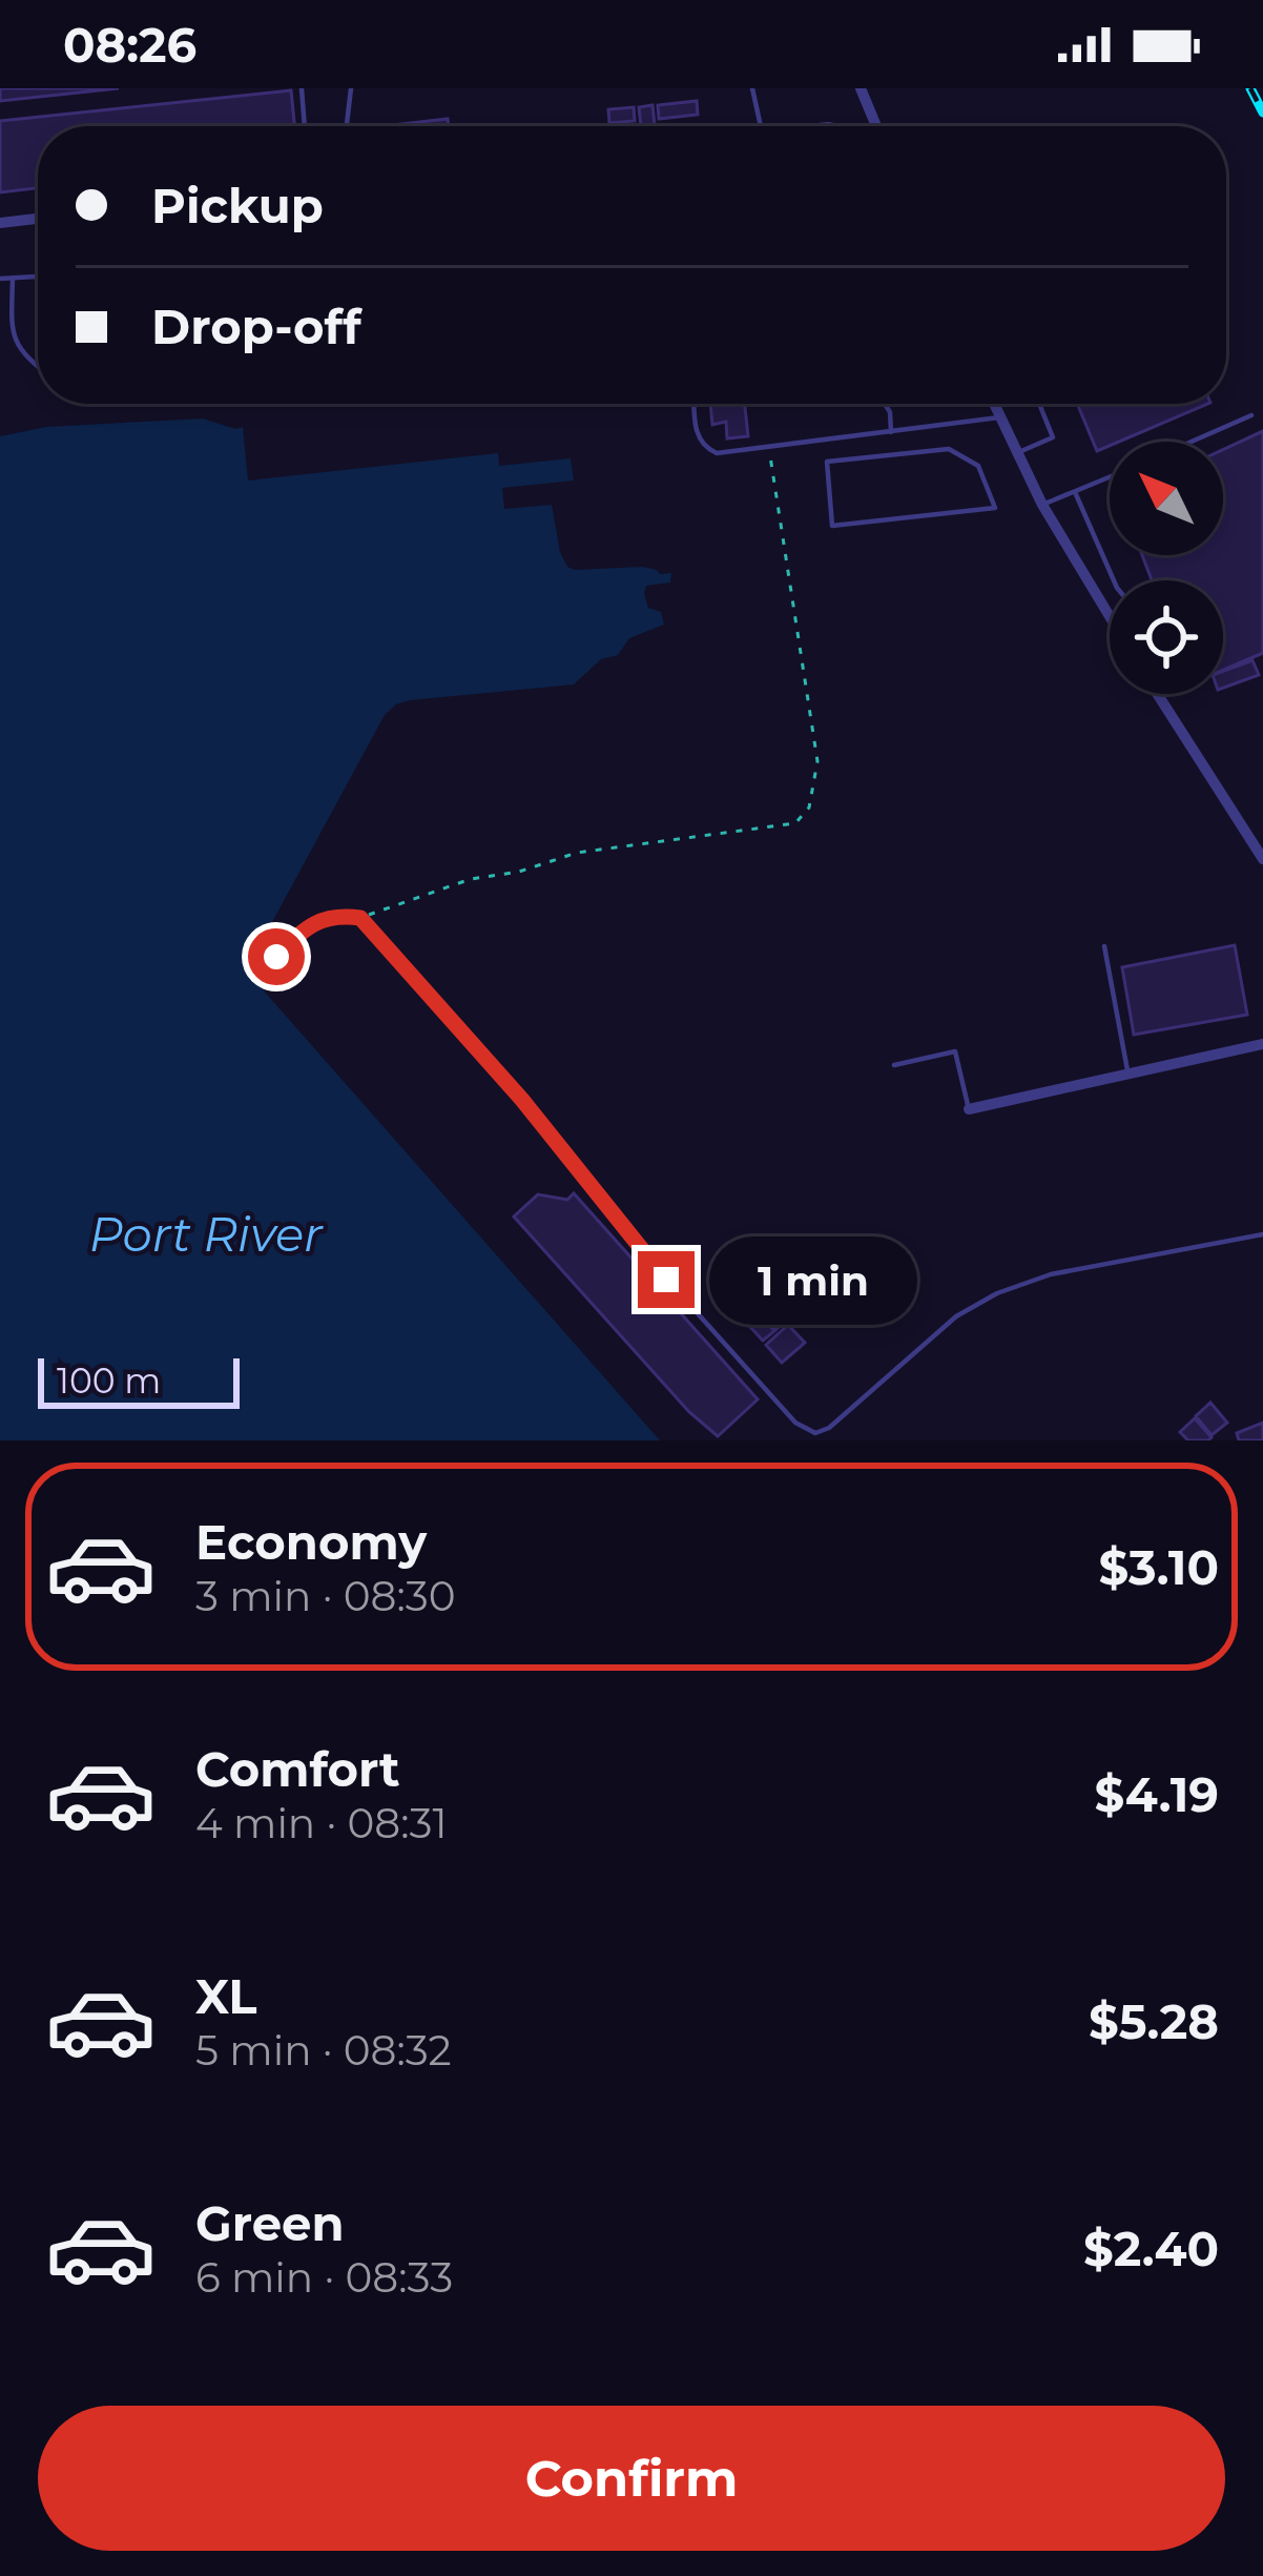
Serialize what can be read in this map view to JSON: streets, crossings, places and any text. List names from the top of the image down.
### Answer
{
  "water": ["Port River"],
  "scale_bar": "100 m",
  "north": "top left",
  "page": {
    "status": "08:26",
    "banner": ["Pickup", "Drop-off"],
    "bubble": "1 min",
    "scale": "100 m",
    "list": [
      {
        "name": "Economy",
        "note": "3 min · 08:30",
        "value": "$3.10"
      },
      {
        "name": "Comfort",
        "note": "4 min · 08:31",
        "value": "$4.19"
      },
      {
        "name": "XL",
        "note": "5 min · 08:32",
        "value": "$5.28"
      },
      {
        "name": "Green",
        "note": "6 min · 08:33",
        "value": "$2.40"
      }
    ],
    "buttons": "Confirm"
  }
}
